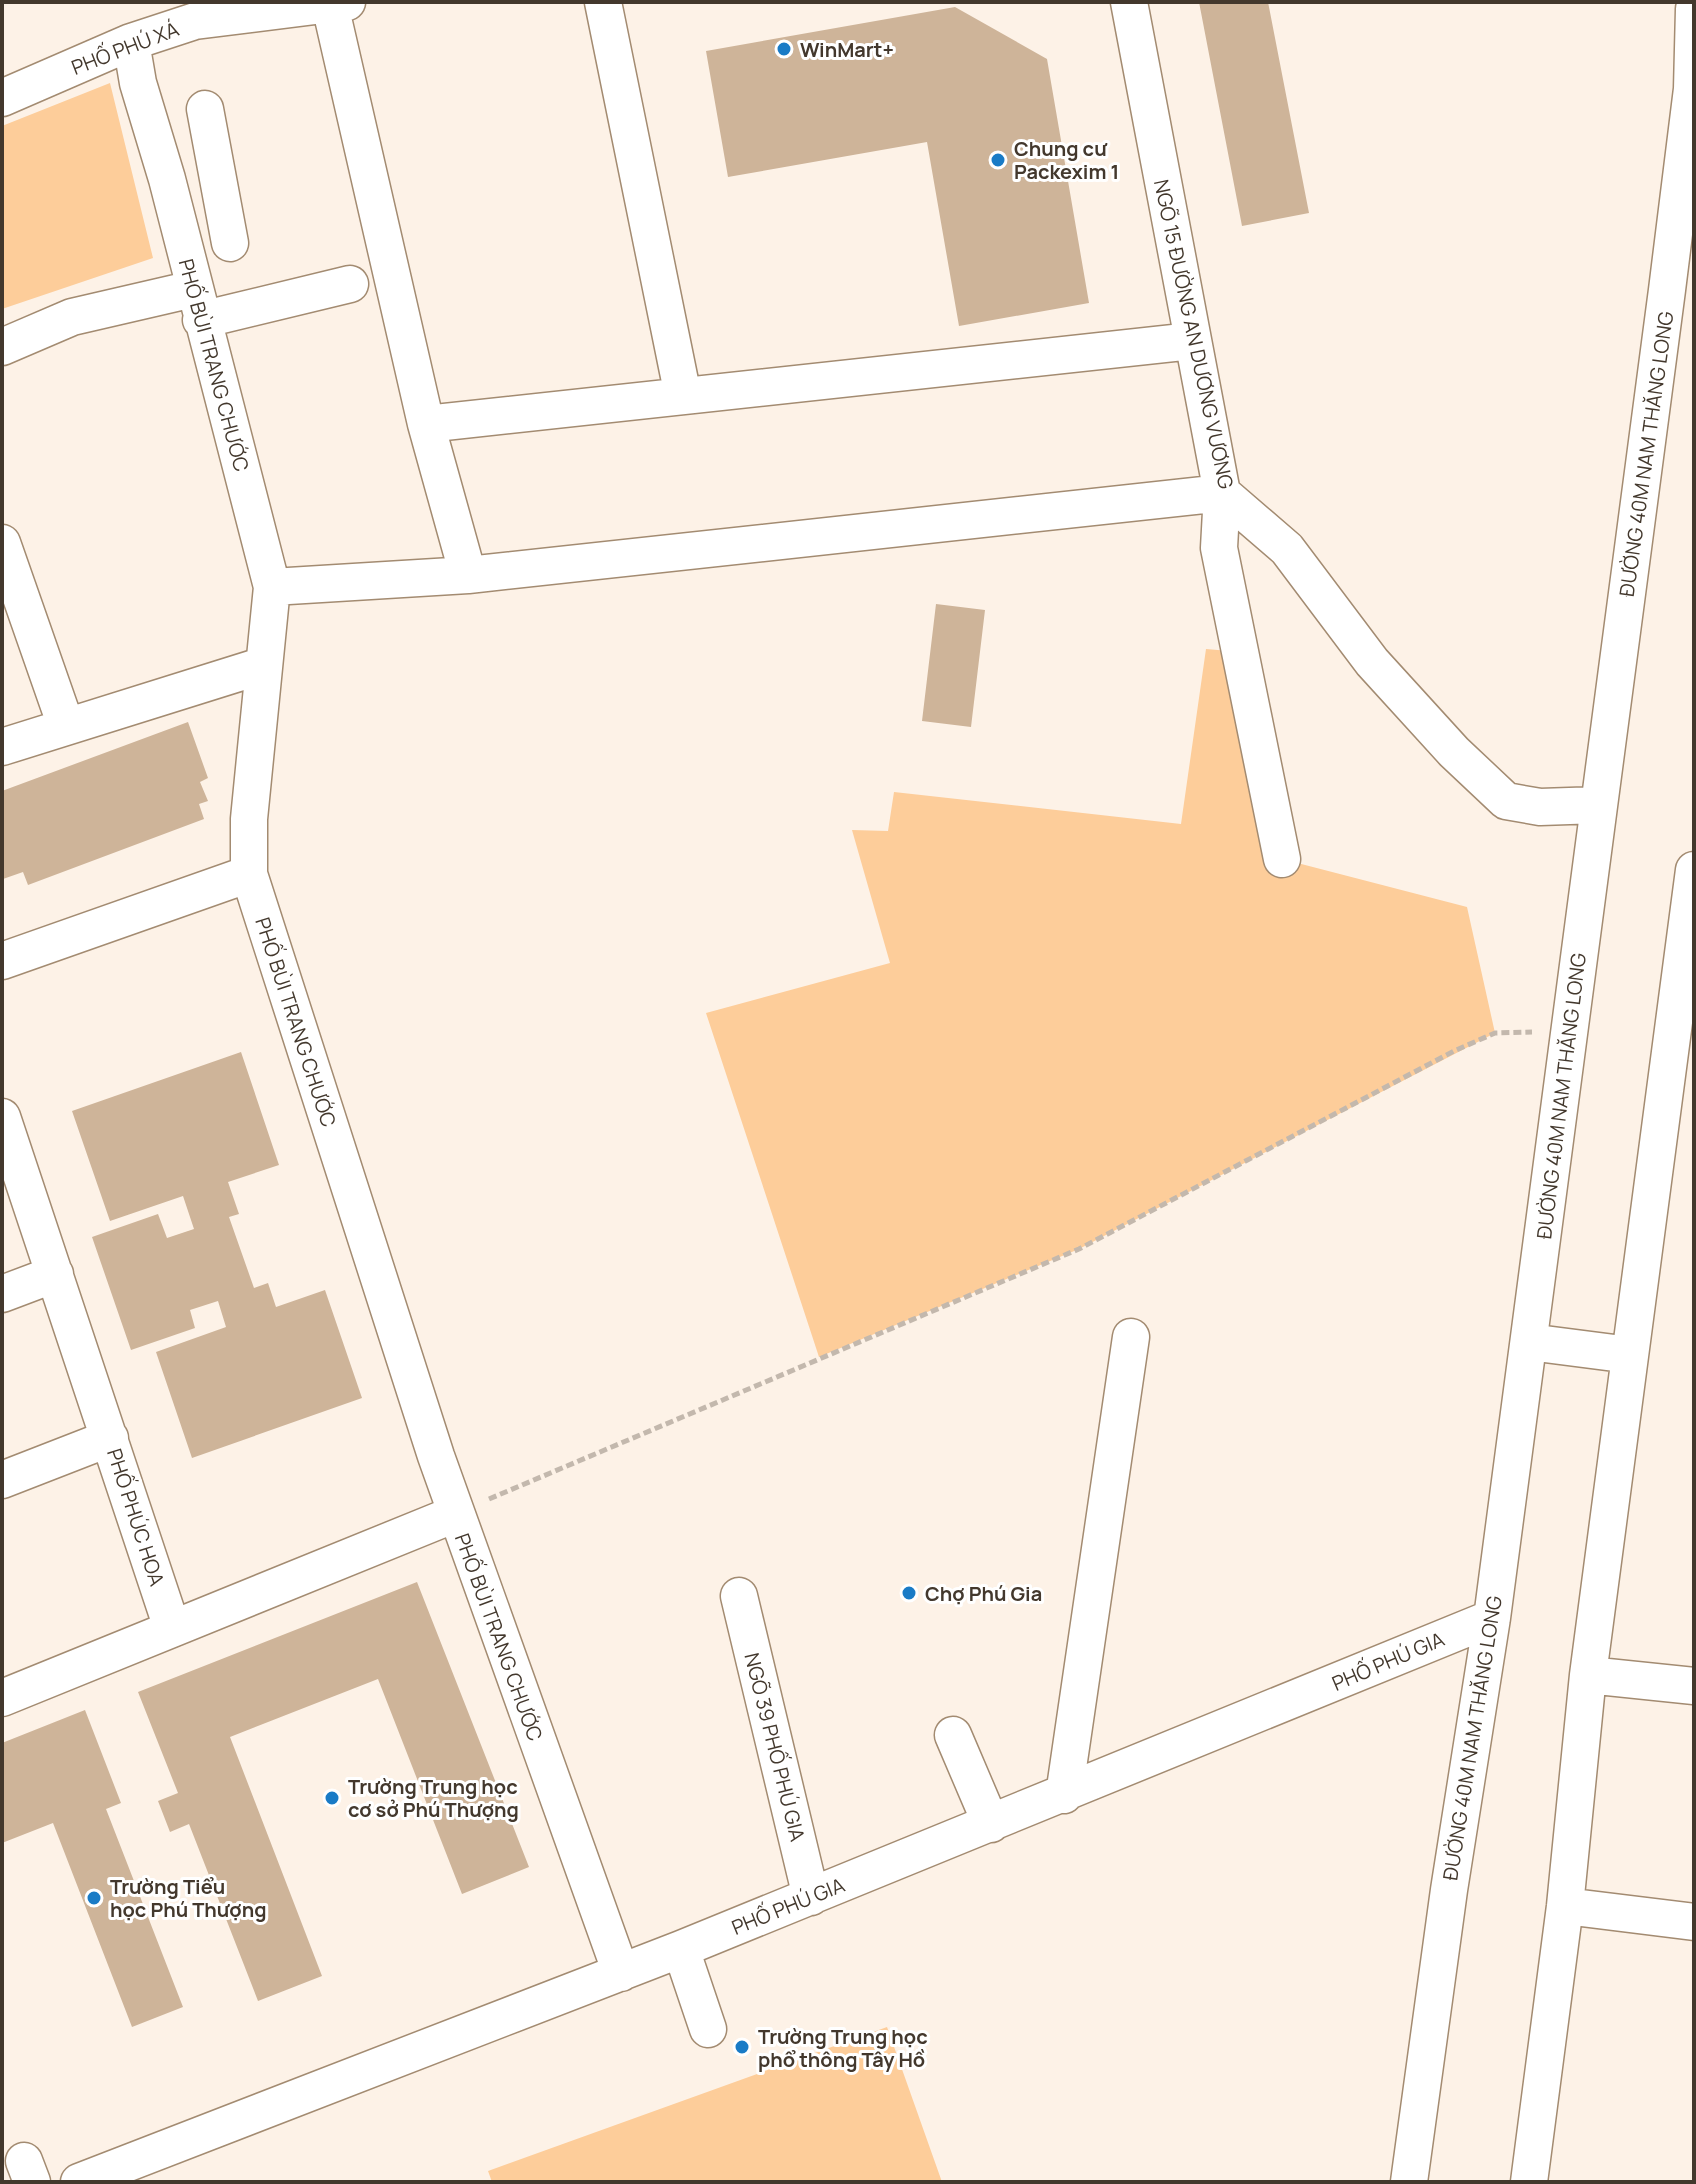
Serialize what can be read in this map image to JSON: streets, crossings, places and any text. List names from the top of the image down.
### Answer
{
  "streets": {
    "street": [
      "PHỐ PHÚ XÁ",
      "NGÕ 15 ĐƯỜNG AN DƯƠNG VƯƠNG",
      "PHỐ BÙI TRANG CHƯỚC",
      "ĐƯỜNG 40M NAM THĂNG LONG",
      "PHỐ PHÚC HOA",
      "PHỐ PHÚ GIA",
      "NGÕ 39 PHỐ PHÚ GIA"
    ]
  },
  "crossings": [
    ["PHỐ PHÚ XÁ", "PHỐ BÙI TRANG CHƯỚC"],
    ["NGÕ 15 ĐƯỜNG AN DƯƠNG VƯƠNG", "ĐƯỜNG 40M NAM THĂNG LONG"],
    ["PHỐ BÙI TRANG CHƯỚC", "PHỐ PHÚ GIA"],
    ["ĐƯỜNG 40M NAM THĂNG LONG", "PHỐ PHÚ GIA"],
    ["PHỐ PHÚ GIA", "NGÕ 39 PHỐ PHÚ GIA"]
  ],
  "places": [
    "WinMart+",
    "Chung cư Packexim 1",
    "Chợ Phú Gia",
    "Trường Trung học cơ sở Phú Thượng",
    "Trường Tiểu học Phú Thượng",
    "Trường Trung học phổ thông Tây Hồ"
  ]
}
